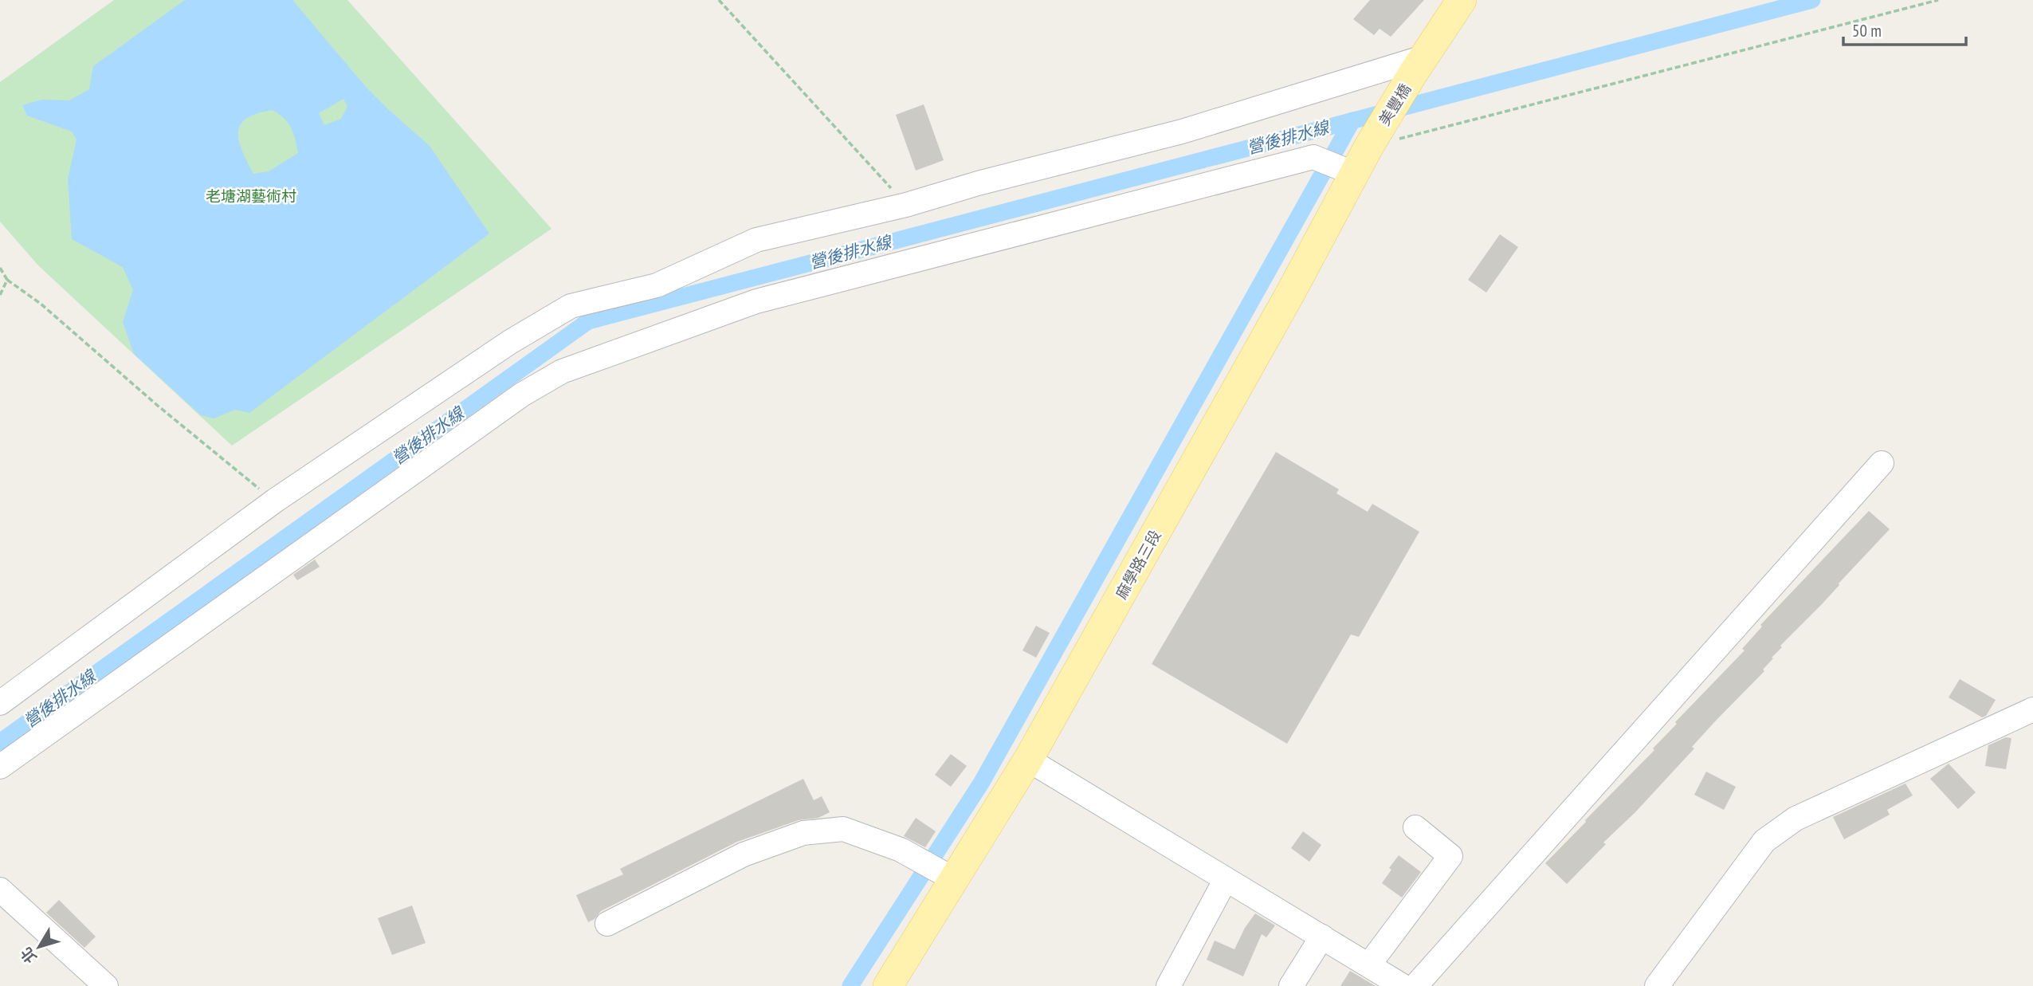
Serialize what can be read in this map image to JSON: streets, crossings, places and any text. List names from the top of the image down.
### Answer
{
  "streets": {
    "main road": ["美豐橋", "麻學路三段"]
  },
  "crossings": [
    ["美豐橋", "麻學路三段"]
  ],
  "water": ["營後排水線"],
  "parks": ["老塘湖藝術村"],
  "scale_bar": "50 m",
  "north": "bottom left"
}
